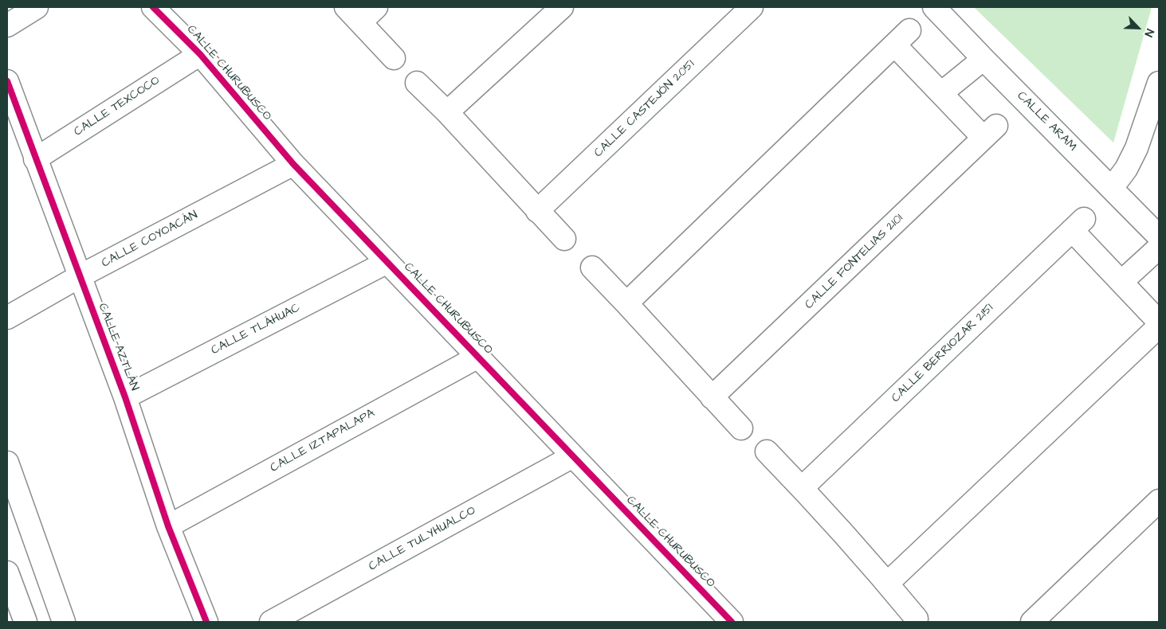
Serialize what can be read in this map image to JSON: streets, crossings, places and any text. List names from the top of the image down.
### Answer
{
  "streets": {
    "street": [
      "CALLE CHURUBUSCO",
      "CALLE TEXCOCO",
      "CALLE CASTEJÓN 2051",
      "CALLE ARAM",
      "CALLE COYOACÁN",
      "CALLE FONTELIAS 2101",
      "CALLE TLÁHUAC",
      "CALLE AZTLÁN",
      "CALLE BERRIOZAR 2151",
      "CALLE IZTAPALAPA",
      "CALLE TULYHUALCO"
    ]
  },
  "crossings": [
    ["CALLE CHURUBUSCO", "CALLE TEXCOCO"],
    ["CALLE CHURUBUSCO", "CALLE COYOACÁN"],
    ["CALLE CHURUBUSCO", "CALLE TLÁHUAC"],
    ["CALLE CHURUBUSCO", "CALLE IZTAPALAPA"],
    ["CALLE CHURUBUSCO", "CALLE TULYHUALCO"],
    ["CALLE TEXCOCO", "CALLE AZTLÁN"],
    ["CALLE COYOACÁN", "CALLE AZTLÁN"],
    ["CALLE TLÁHUAC", "CALLE AZTLÁN"],
    ["CALLE AZTLÁN", "CALLE IZTAPALAPA"]
  ],
  "north": "bottom right"
}
